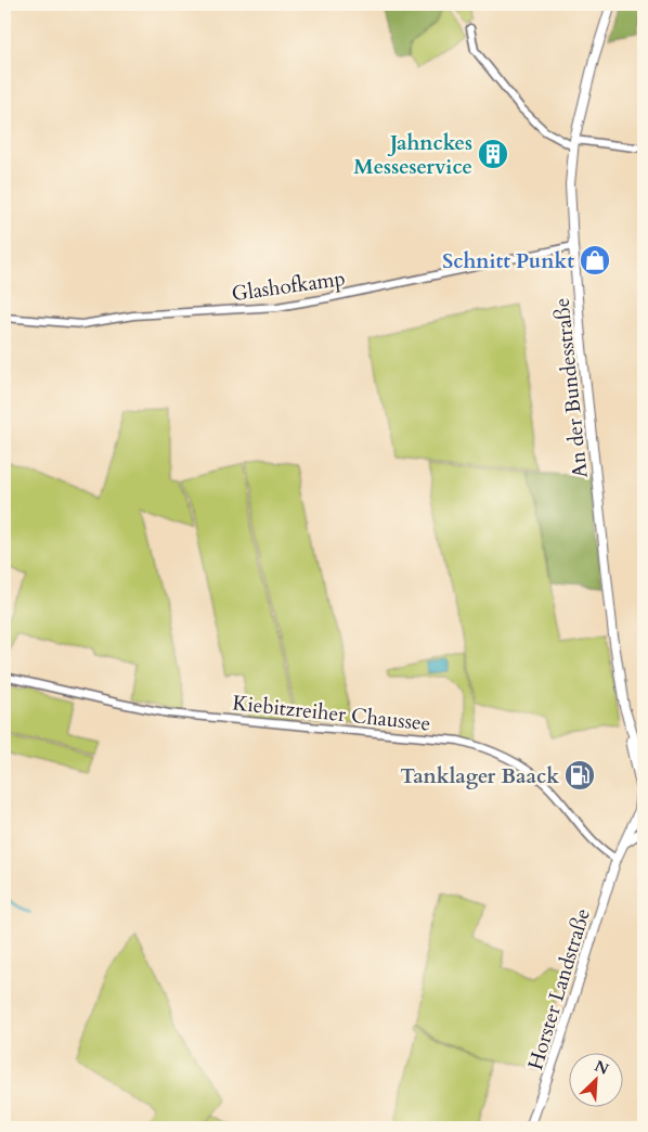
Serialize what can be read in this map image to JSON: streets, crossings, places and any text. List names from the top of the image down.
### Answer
{
  "streets": {
    "main road": ["An der Bundesstraße", "Horster Landstraße"],
    "street": ["Glashofkamp", "Kiebitzreiher Chaussee"]
  },
  "crossings": [
    ["Glashofkamp", "An der Bundesstraße"],
    ["An der Bundesstraße", "Horster Landstraße"],
    ["Kiebitzreiher Chaussee", "Horster Landstraße"]
  ],
  "places": {
    "building": ["Jahnckes Messeservice"],
    "shop": ["Schnitt Punkt"],
    "fuel station": ["Tanklager Baack"]
  },
  "north": "top right"
}
